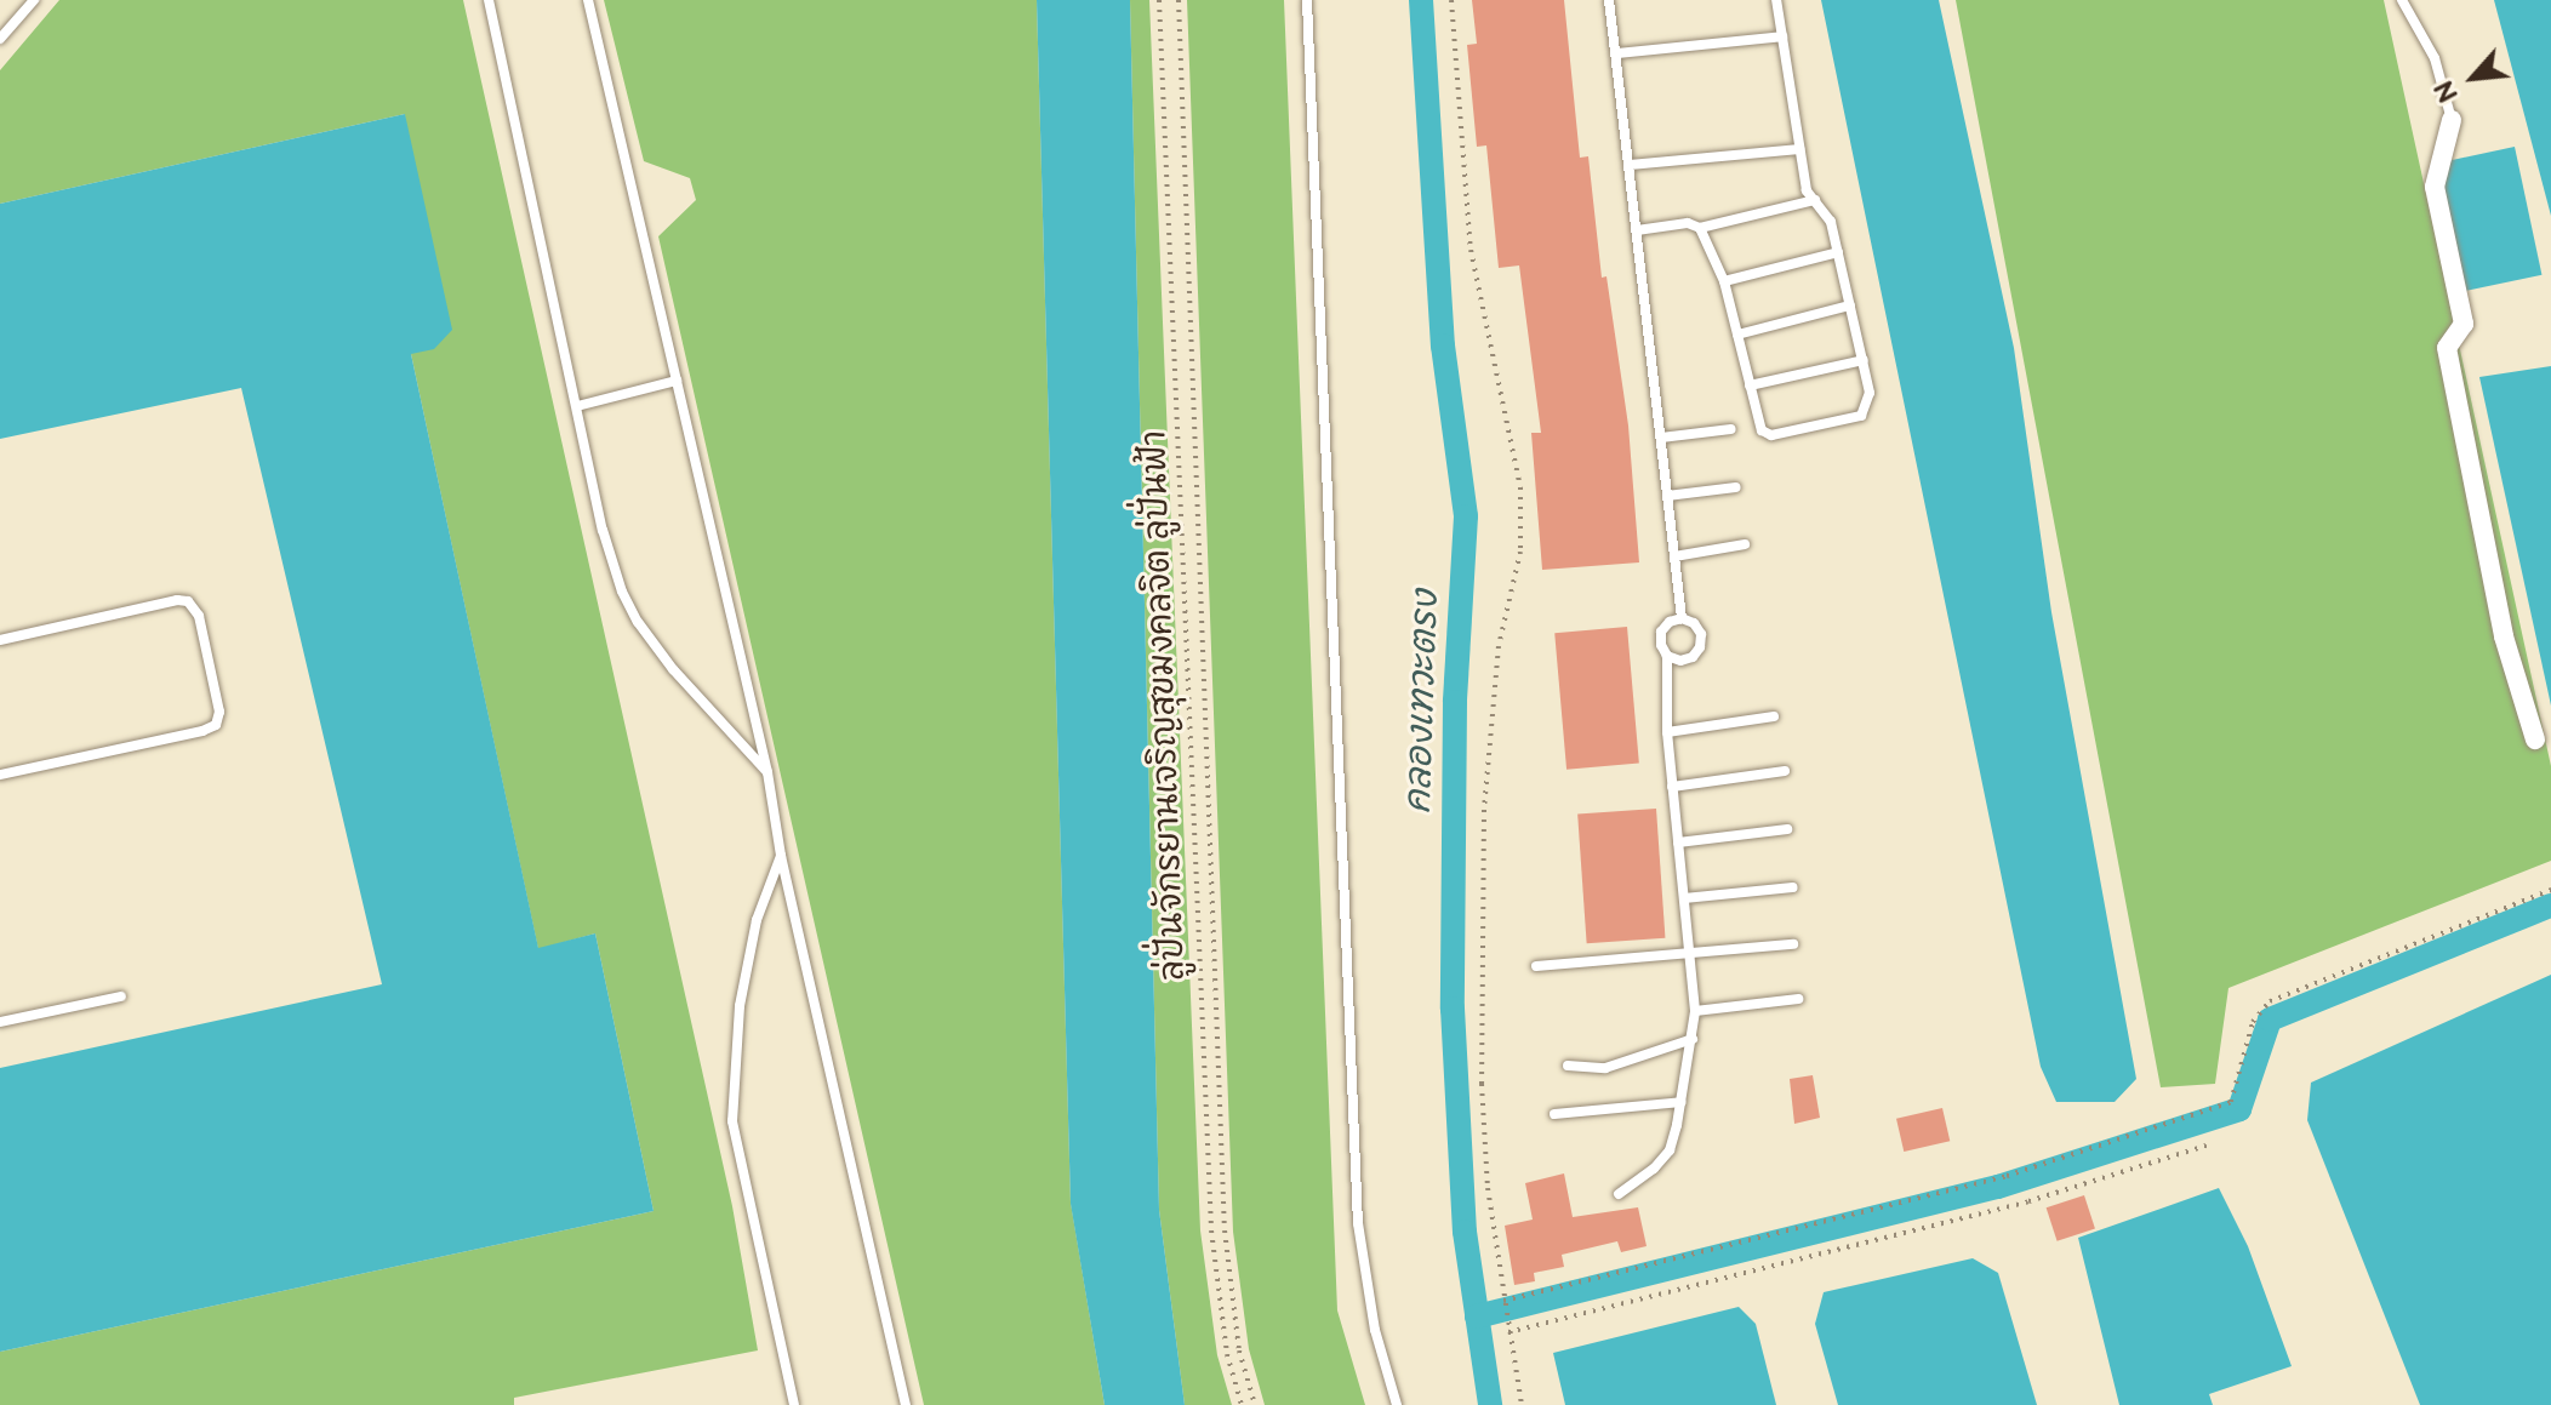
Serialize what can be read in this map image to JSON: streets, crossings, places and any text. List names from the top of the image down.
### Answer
{
  "streets": {
    "path": ["ลู่ปั่นจักรยานเจริญสุขมงคลจิต ลู่ปั่นฟ้า"]
  },
  "water": ["คลองเทวะตรง"],
  "north": "bottom left"
}
